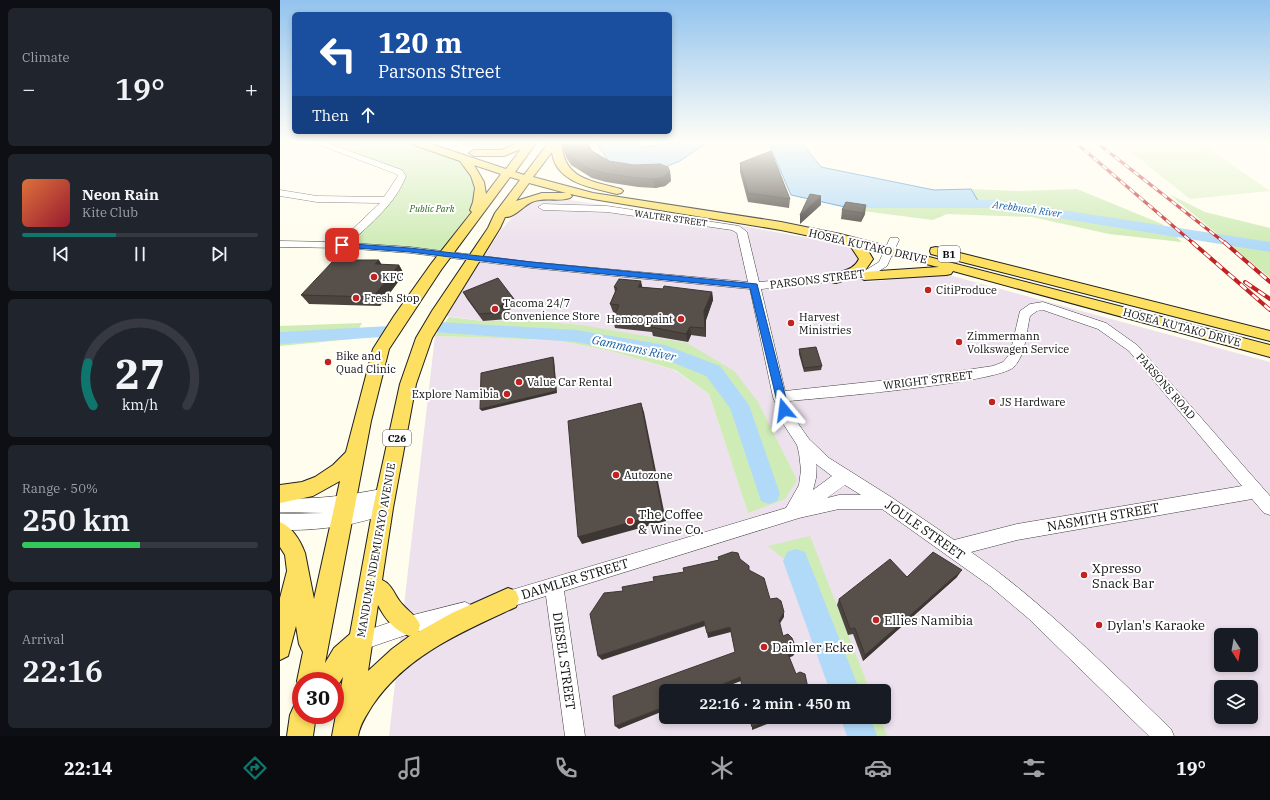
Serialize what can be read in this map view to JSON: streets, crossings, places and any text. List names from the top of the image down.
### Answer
{
  "streets": {
    "main road": [
      "HOSEA KUTAKO DRIVE",
      "B1",
      "C26",
      "MANDUME NDEMUFAYO AVENUE"
    ],
    "street": [
      "WALTER STREET",
      "PARSONS STREET",
      "WRIGHT STREET",
      "PARSONS ROAD",
      "NASMITH STREET",
      "JOULE STREET",
      "DAIMLER STREET",
      "DIESEL STREET"
    ]
  },
  "crossings": [
    ["WALTER STREET", "PARSONS STREET"],
    ["WALTER STREET", "JOULE STREET"],
    ["HOSEA KUTAKO DRIVE", "PARSONS STREET"],
    ["PARSONS STREET", "JOULE STREET"],
    ["PARSONS STREET", "MANDUME NDEMUFAYO AVENUE"],
    ["WRIGHT STREET", "PARSONS ROAD"],
    ["WRIGHT STREET", "JOULE STREET"],
    ["PARSONS ROAD", "NASMITH STREET"],
    ["NASMITH STREET", "JOULE STREET"],
    ["JOULE STREET", "DAIMLER STREET"],
    ["MANDUME NDEMUFAYO AVENUE", "DAIMLER STREET"],
    ["DAIMLER STREET", "DIESEL STREET"]
  ],
  "water": ["Arebbusch River", "Gammams River"],
  "parks": ["Public Park"],
  "places": [
    "KFC",
    "CitiProduce",
    "Fresh Stop",
    "Tacoma 24/7 Convenience Store",
    "Hemco paint",
    "Harvest Ministries",
    "Zimmermann Volkswagen Service",
    "Bike and Quad Clinic",
    "Value Car Rental",
    "Explore Namibia",
    "JS Hardware",
    "Autozone",
    "The Coffee & Wine Co.",
    "Xpresso Snack Bar",
    "Ellies Namibia",
    "Dylan's Karaoke",
    "Daimler Ecke"
  ],
  "north": "bottom",
  "page": {
    "tile": [
      "Climate",
      ["Range · 50%", "250 km"],
      ["Arrival", "22:16"]
    ],
    "turn": ["120 m", "Parsons Street"],
    "heat": ["−", "19°", "+"],
    "then": "Then",
    "song": ["Neon Rain", "Kite Club"],
    "limit": "30",
    "trip": "22:16 · 2 min · 450 m",
    "tabs": ["22:14", "19°"],
    "gauge": ["27", "km/h"]
  }
}
